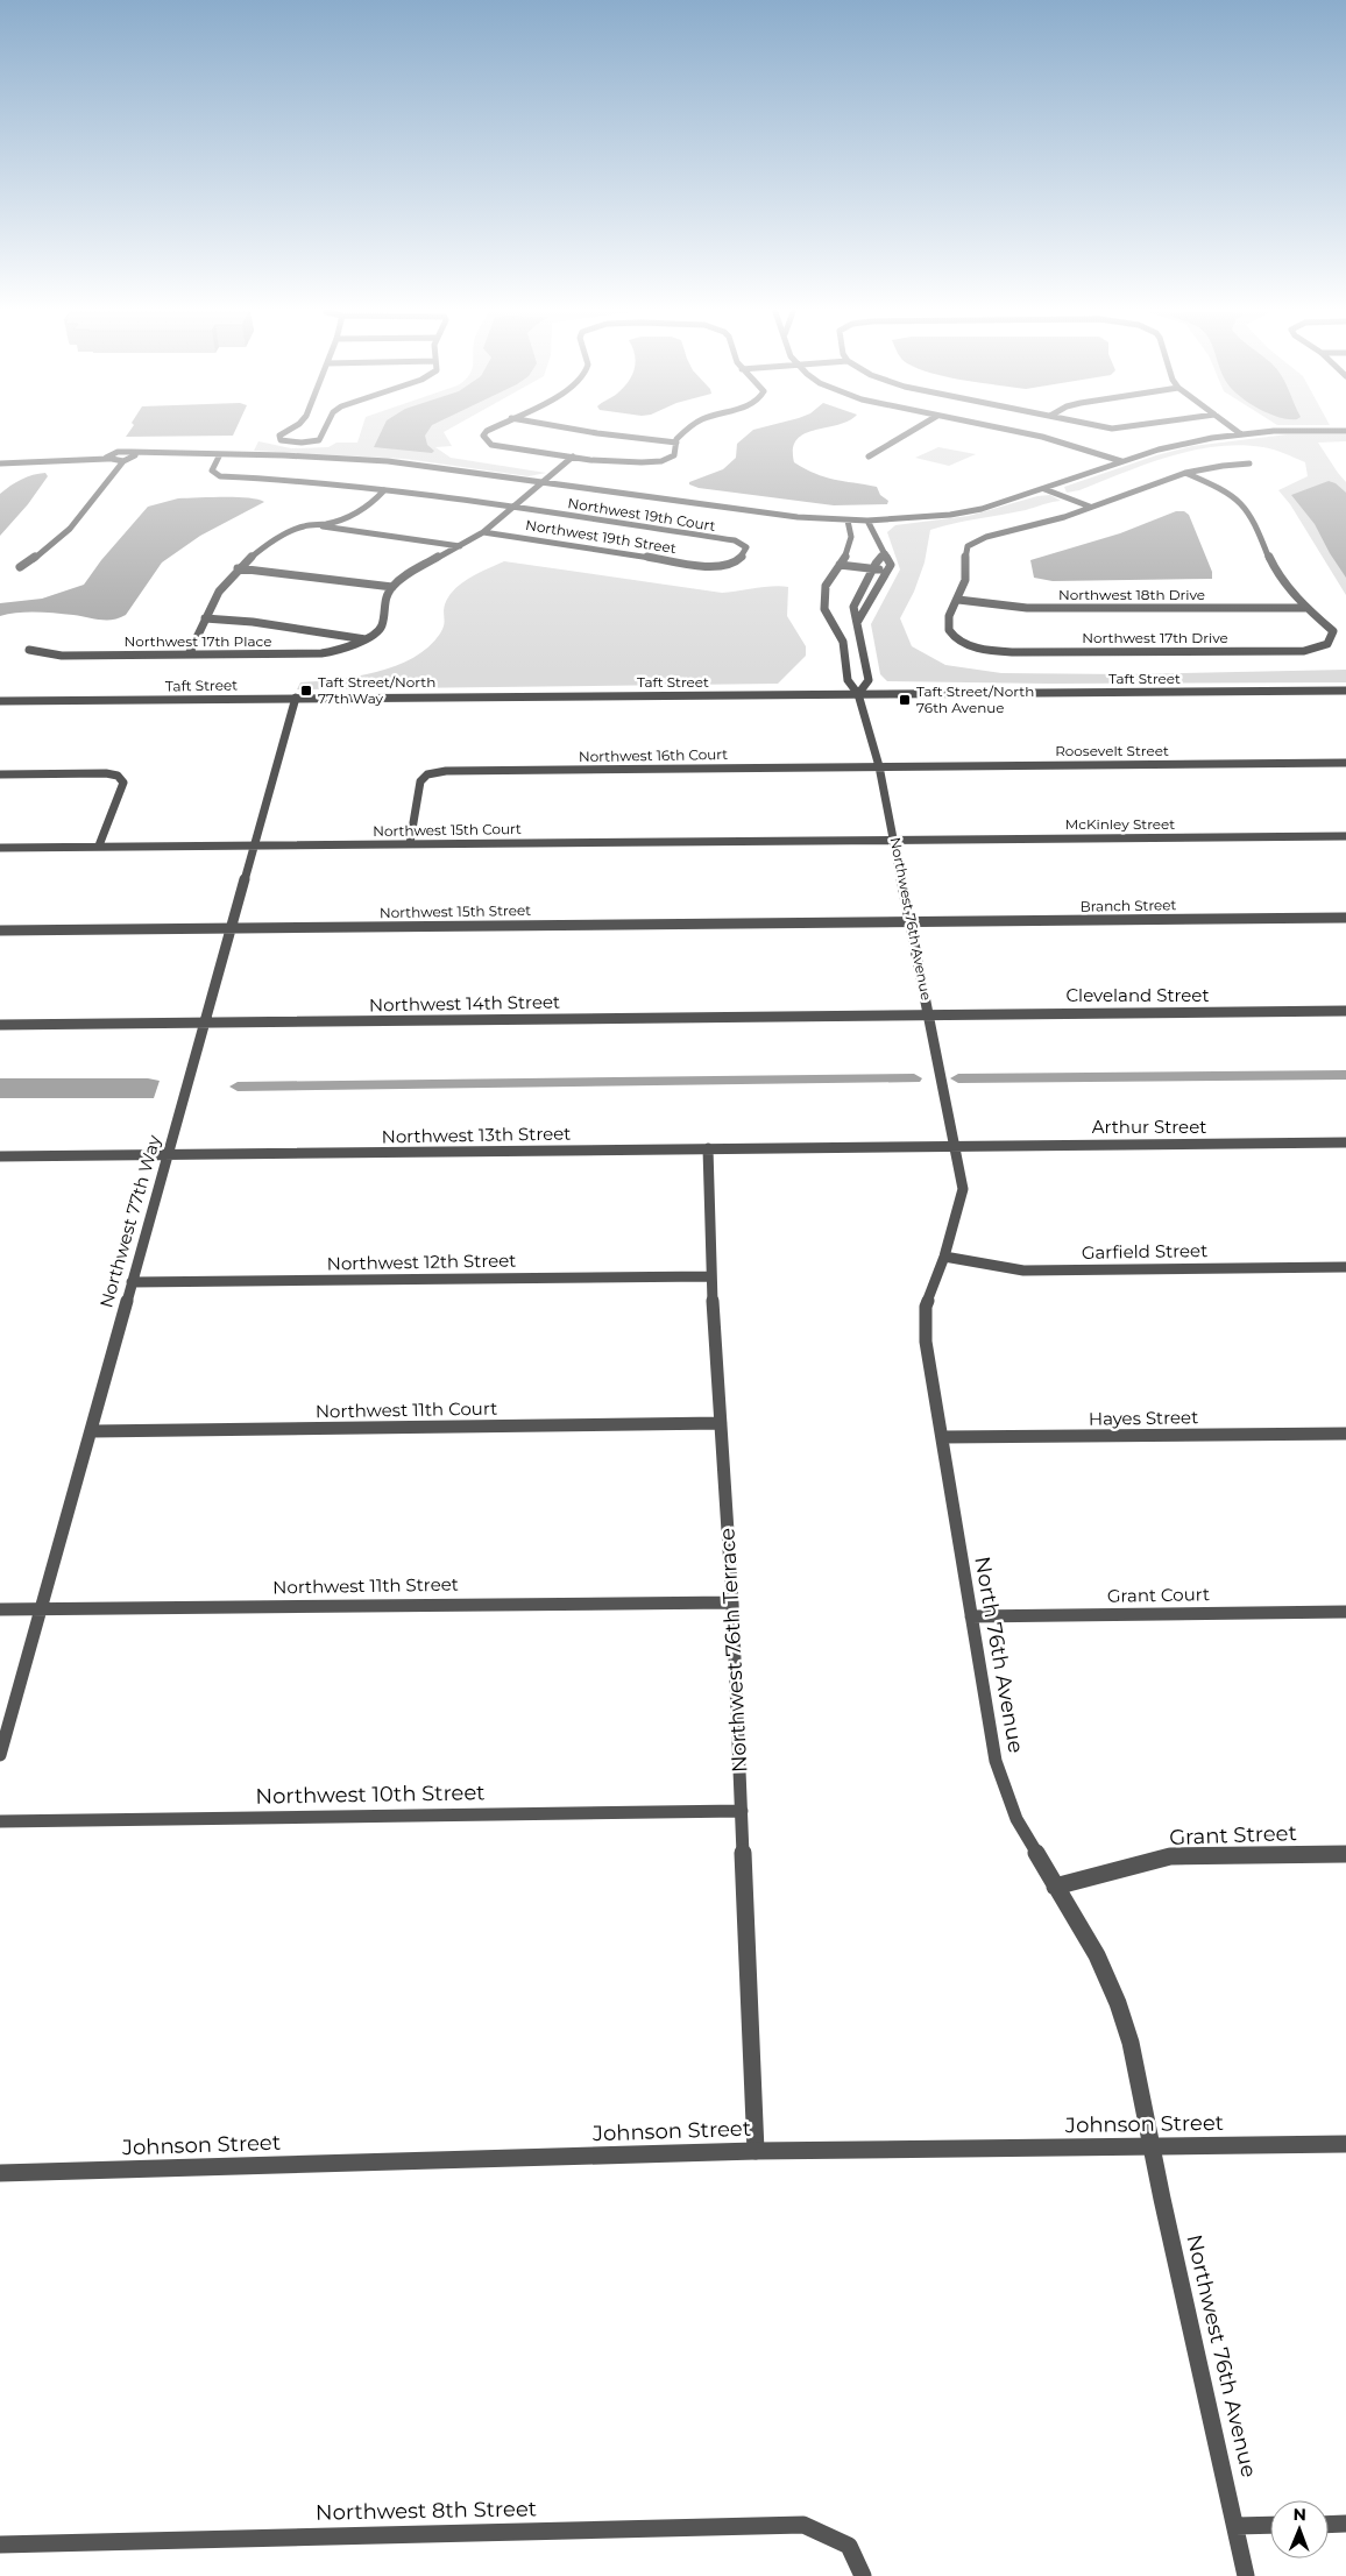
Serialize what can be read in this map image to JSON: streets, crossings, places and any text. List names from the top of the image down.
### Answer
{
  "streets": {
    "street": [
      "Northwest 19th Court",
      "Northwest 19th Street",
      "Northwest 18th Drive",
      "Northwest 17th Drive",
      "Northwest 17th Place",
      "Taft Street",
      "Roosevelt Street",
      "Northwest 16th Court",
      "McKinley Street",
      "Northwest 15th Court",
      "Branch Street",
      "Northwest 15th Street",
      "Northwest 76th Avenue",
      "Cleveland Street",
      "Northwest 14th Street",
      "Arthur Street",
      "Northwest 13th Street",
      "Northwest 77th Way",
      "Garfield Street",
      "Northwest 12th Street",
      "Northwest 11th Court",
      "Hayes Street",
      "Northwest 11th Street",
      "Grant Court",
      "Northwest 76th Terrace",
      "North 76th Avenue",
      "Northwest 10th Street",
      "Grant Street",
      "Johnson Street",
      "Northwest 8th Street"
    ]
  },
  "crossings": [
    ["Northwest 19th Court", "Northwest 19th Street"],
    ["Northwest 18th Drive", "Northwest 17th Drive"],
    ["Taft Street", "Northwest 76th Avenue"],
    ["Taft Street", "Northwest 77th Way"],
    ["Roosevelt Street", "Northwest 16th Court"],
    ["Roosevelt Street", "Northwest 76th Avenue"],
    ["Northwest 16th Court", "Northwest 15th Court"],
    ["Northwest 16th Court", "Northwest 76th Avenue"],
    ["McKinley Street", "Northwest 15th Court"],
    ["McKinley Street", "Northwest 76th Avenue"],
    ["Northwest 15th Court", "Northwest 76th Avenue"],
    ["Northwest 15th Court", "Northwest 77th Way"],
    ["Branch Street", "Northwest 15th Street"],
    ["Branch Street", "Northwest 76th Avenue"],
    ["Northwest 15th Street", "Northwest 76th Avenue"],
    ["Northwest 15th Street", "Northwest 77th Way"],
    ["Northwest 76th Avenue", "Cleveland Street"],
    ["Northwest 76th Avenue", "Northwest 14th Street"],
    ["Northwest 76th Avenue", "Arthur Street"],
    ["Northwest 76th Avenue", "Northwest 13th Street"],
    ["Northwest 76th Avenue", "North 76th Avenue"],
    ["Northwest 76th Avenue", "Johnson Street"],
    ["Cleveland Street", "Northwest 14th Street"],
    ["Northwest 14th Street", "Northwest 77th Way"],
    ["Arthur Street", "Northwest 13th Street"],
    ["Arthur Street", "North 76th Avenue"],
    ["Northwest 13th Street", "Northwest 77th Way"],
    ["Northwest 13th Street", "Northwest 76th Terrace"],
    ["Northwest 13th Street", "North 76th Avenue"],
    ["Northwest 77th Way", "Northwest 12th Street"],
    ["Northwest 77th Way", "Northwest 11th Court"],
    ["Northwest 77th Way", "Northwest 11th Street"],
    ["Garfield Street", "North 76th Avenue"],
    ["Northwest 12th Street", "Northwest 76th Terrace"],
    ["Northwest 11th Court", "Northwest 76th Terrace"],
    ["Hayes Street", "North 76th Avenue"],
    ["Northwest 11th Street", "Northwest 76th Terrace"],
    ["Grant Court", "North 76th Avenue"],
    ["Northwest 76th Terrace", "Northwest 10th Street"],
    ["Northwest 76th Terrace", "Johnson Street"],
    ["North 76th Avenue", "Grant Street"],
    ["North 76th Avenue", "Johnson Street"]
  ],
  "places": {
    "transit": ["Taft Street/North 77th Way", "Taft Street/North 76th Avenue"]
  },
  "north": "top"
}
